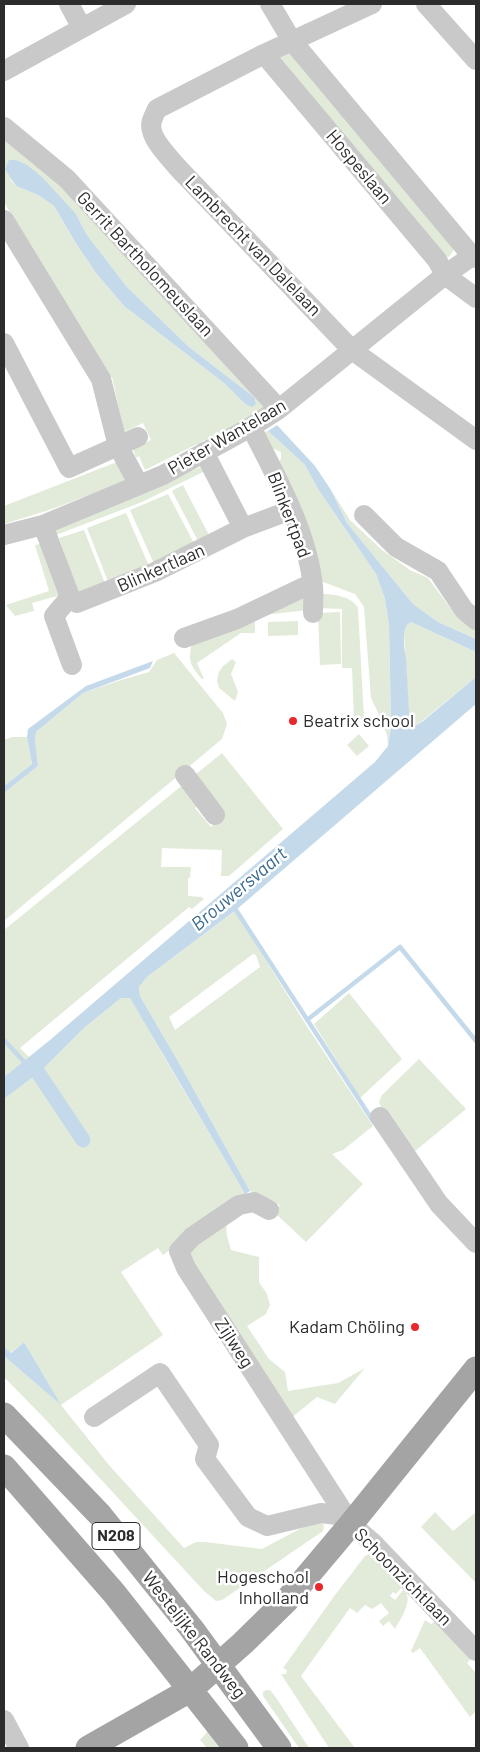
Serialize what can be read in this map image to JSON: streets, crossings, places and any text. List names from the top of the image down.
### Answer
{
  "streets": {
    "main road": ["N208", "Westelijke Randweg"],
    "street": [
      "Hospeslaan",
      "Lambrecht van Dalelaan",
      "Gerrit Bartholomeuslaan",
      "Pieter Wantelaan",
      "Blinkertpad",
      "Blinkertlaan",
      "Zijlweg",
      "Schoonzichtlaan"
    ]
  },
  "crossings": [
    ["Hospeslaan", "Lambrecht van Dalelaan"],
    ["Hospeslaan", "Pieter Wantelaan"],
    ["Lambrecht van Dalelaan", "Pieter Wantelaan"],
    ["Gerrit Bartholomeuslaan", "Pieter Wantelaan"],
    ["Pieter Wantelaan", "Blinkertpad"],
    ["Zijlweg", "Schoonzichtlaan"]
  ],
  "water": ["Brouwersvaart"],
  "places": ["Beatrix school", "Kadam Chöling", "Hogeschool Inholland"]
}
